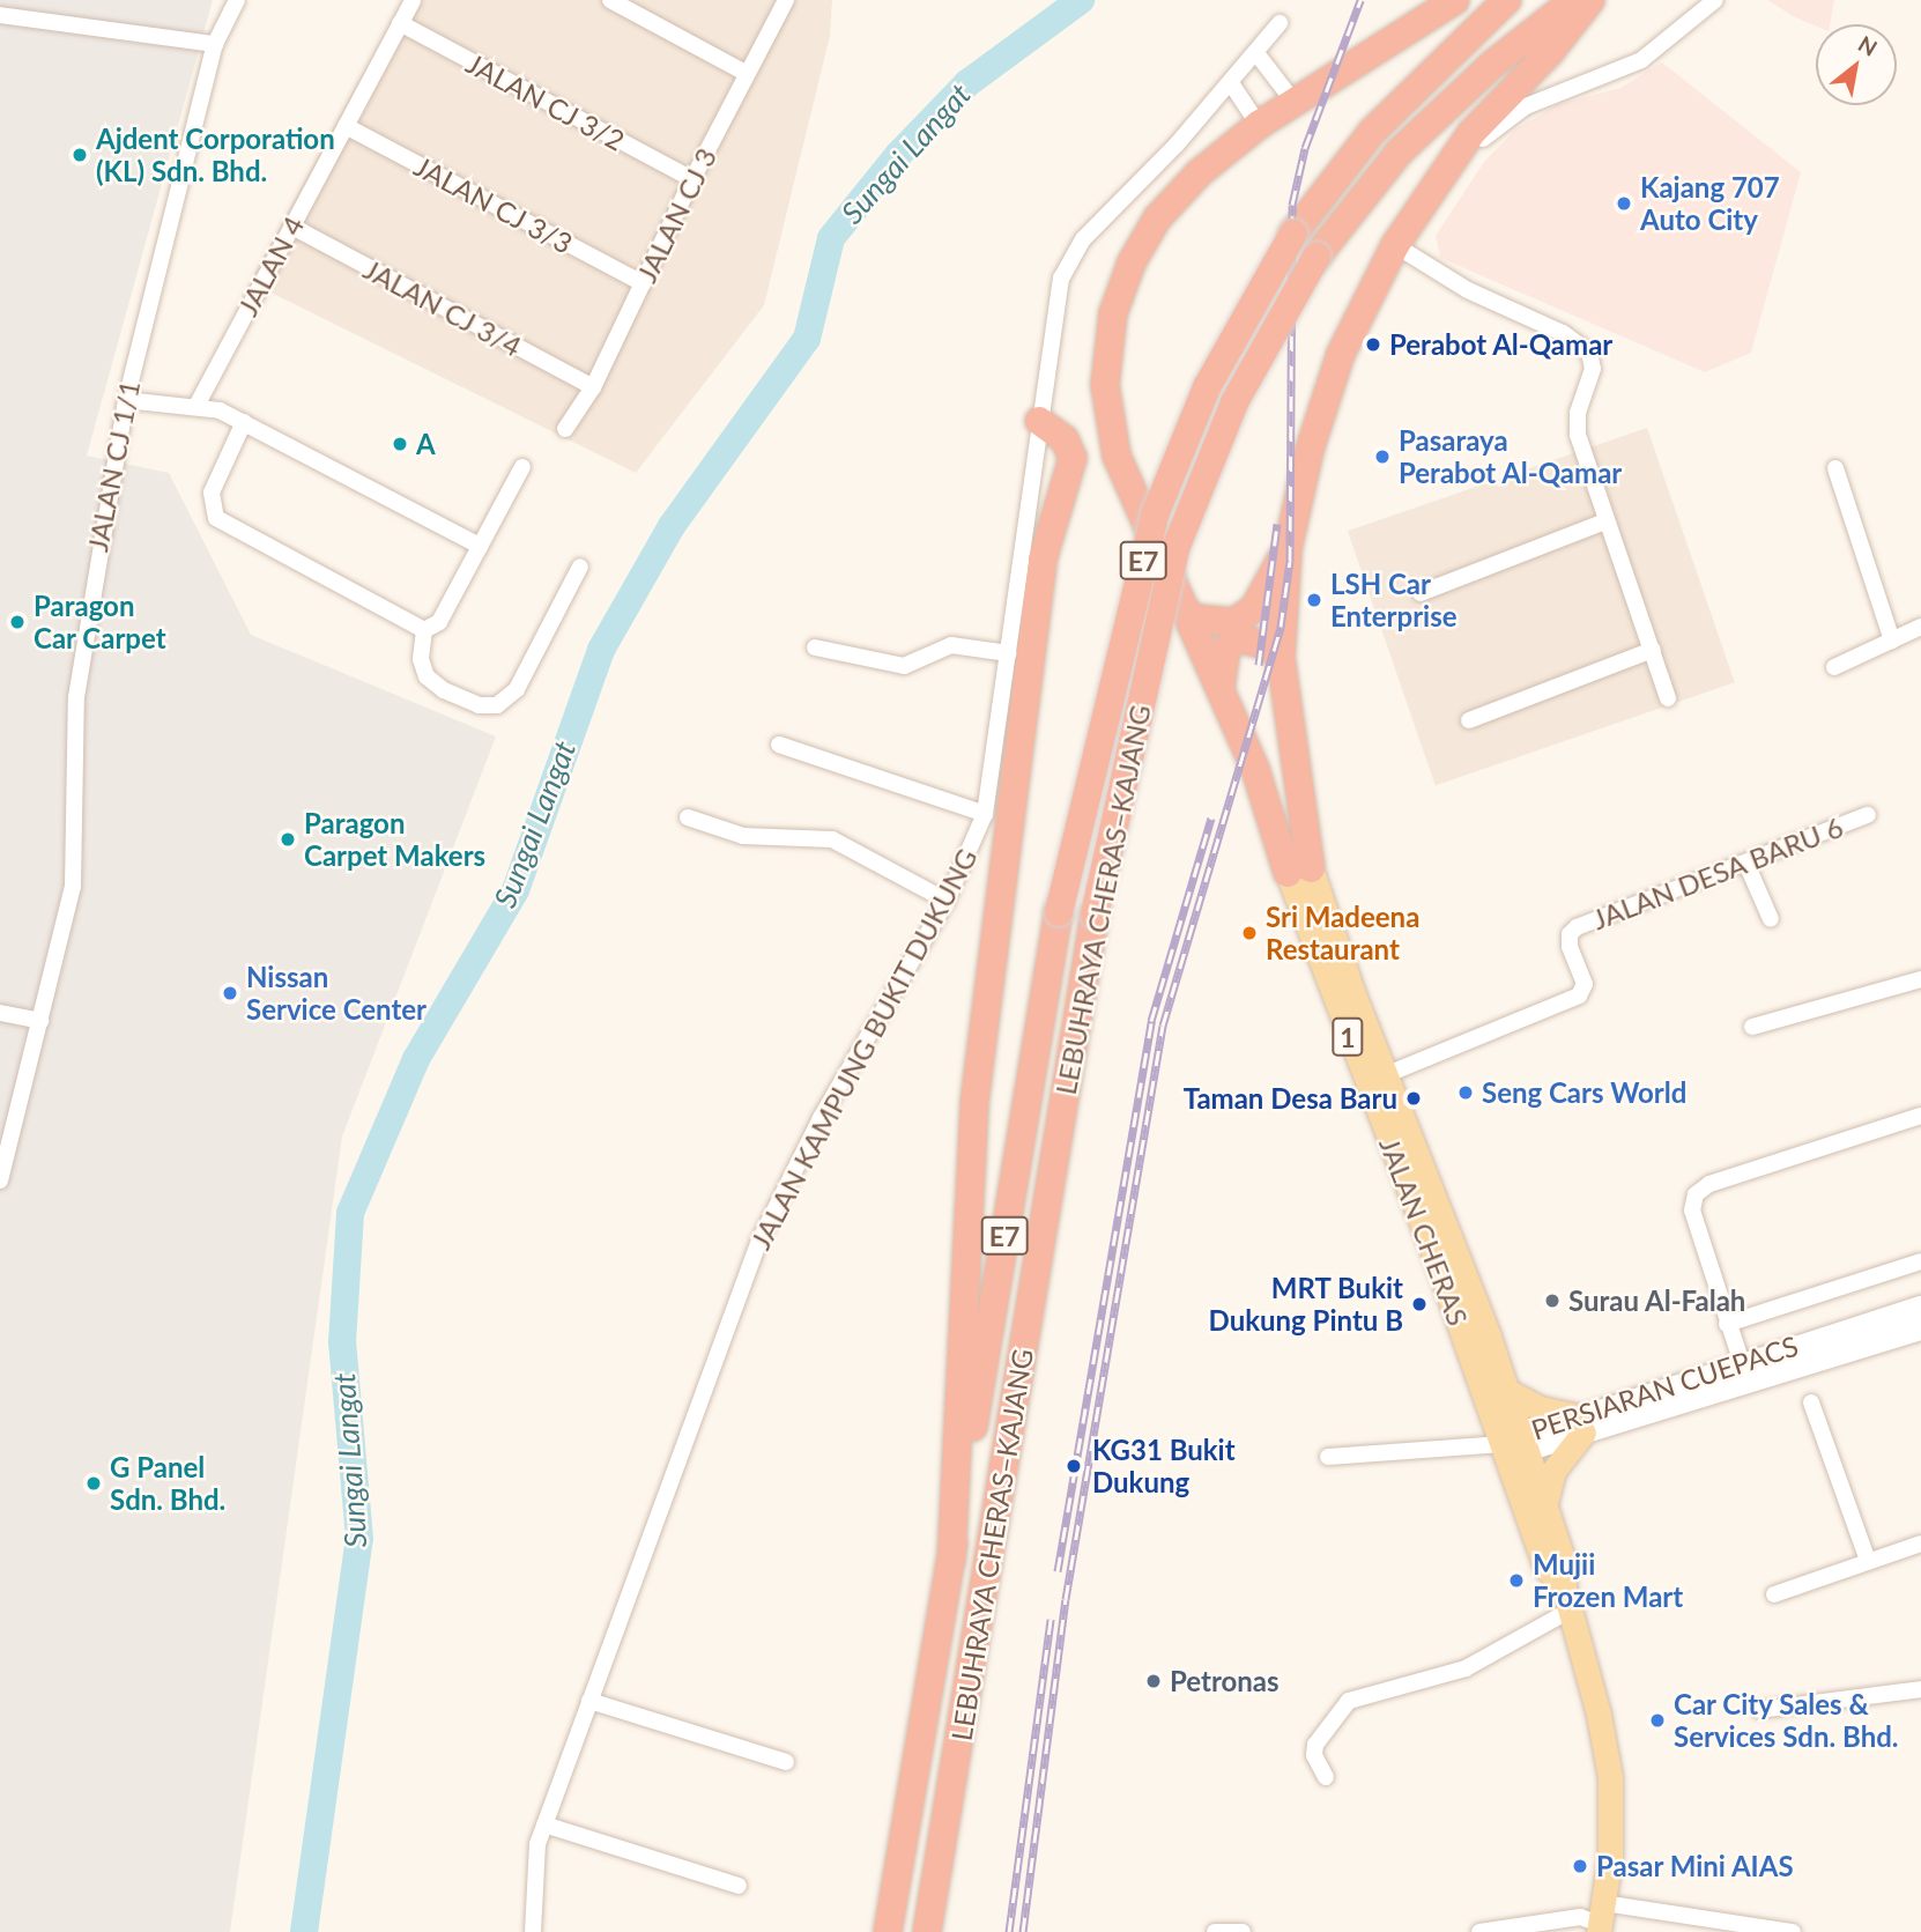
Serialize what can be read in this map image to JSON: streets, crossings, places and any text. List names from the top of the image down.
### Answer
{
  "streets": {
    "highway": ["E7", "LEBUHRAYA CHERAS–KAJANG"],
    "main road": ["1", "JALAN CHERAS"],
    "street": [
      "JALAN CJ 3/2",
      "JALAN CJ 3/3",
      "JALAN CJ 3",
      "JALAN 4",
      "JALAN CJ 3/4",
      "JALAN CJ 1/1",
      "JALAN DESA BARU 6",
      "JALAN KAMPUNG BUKIT DUKUNG",
      "PERSIARAN CUEPACS"
    ]
  },
  "crossings": [
    ["JALAN CJ 3/2", "JALAN CJ 3"],
    ["JALAN CJ 3/2", "JALAN 4"],
    ["JALAN CJ 3/3", "JALAN CJ 3"],
    ["JALAN CJ 3/3", "JALAN 4"],
    ["JALAN CJ 3", "JALAN CJ 3/4"],
    ["JALAN 4", "JALAN CJ 3/4"],
    ["JALAN DESA BARU 6", "JALAN CHERAS"],
    ["JALAN CHERAS", "PERSIARAN CUEPACS"]
  ],
  "water": ["Sungai Langat"],
  "places": [
    "Ajdent Corporation (KL) Sdn. Bhd.",
    "Kajang 707 Auto City",
    "Perabot Al-Qamar",
    "A",
    "Pasaraya Perabot Al-Qamar",
    "LSH Car Enterprise",
    "Paragon Car Carpet",
    "Paragon Carpet Makers",
    "Sri Madeena Restaurant",
    "Nissan Service Center",
    "Seng Cars World",
    "Taman Desa Baru",
    "Surau Al-Falah",
    "MRT Bukit Dukung Pintu B",
    "KG31 Bukit Dukung",
    "G Panel Sdn. Bhd.",
    "Mujii Frozen Mart",
    "Petronas",
    "Car City Sales & Services Sdn. Bhd.",
    "Pasar Mini AIAS"
  ],
  "north": "top right"
}
